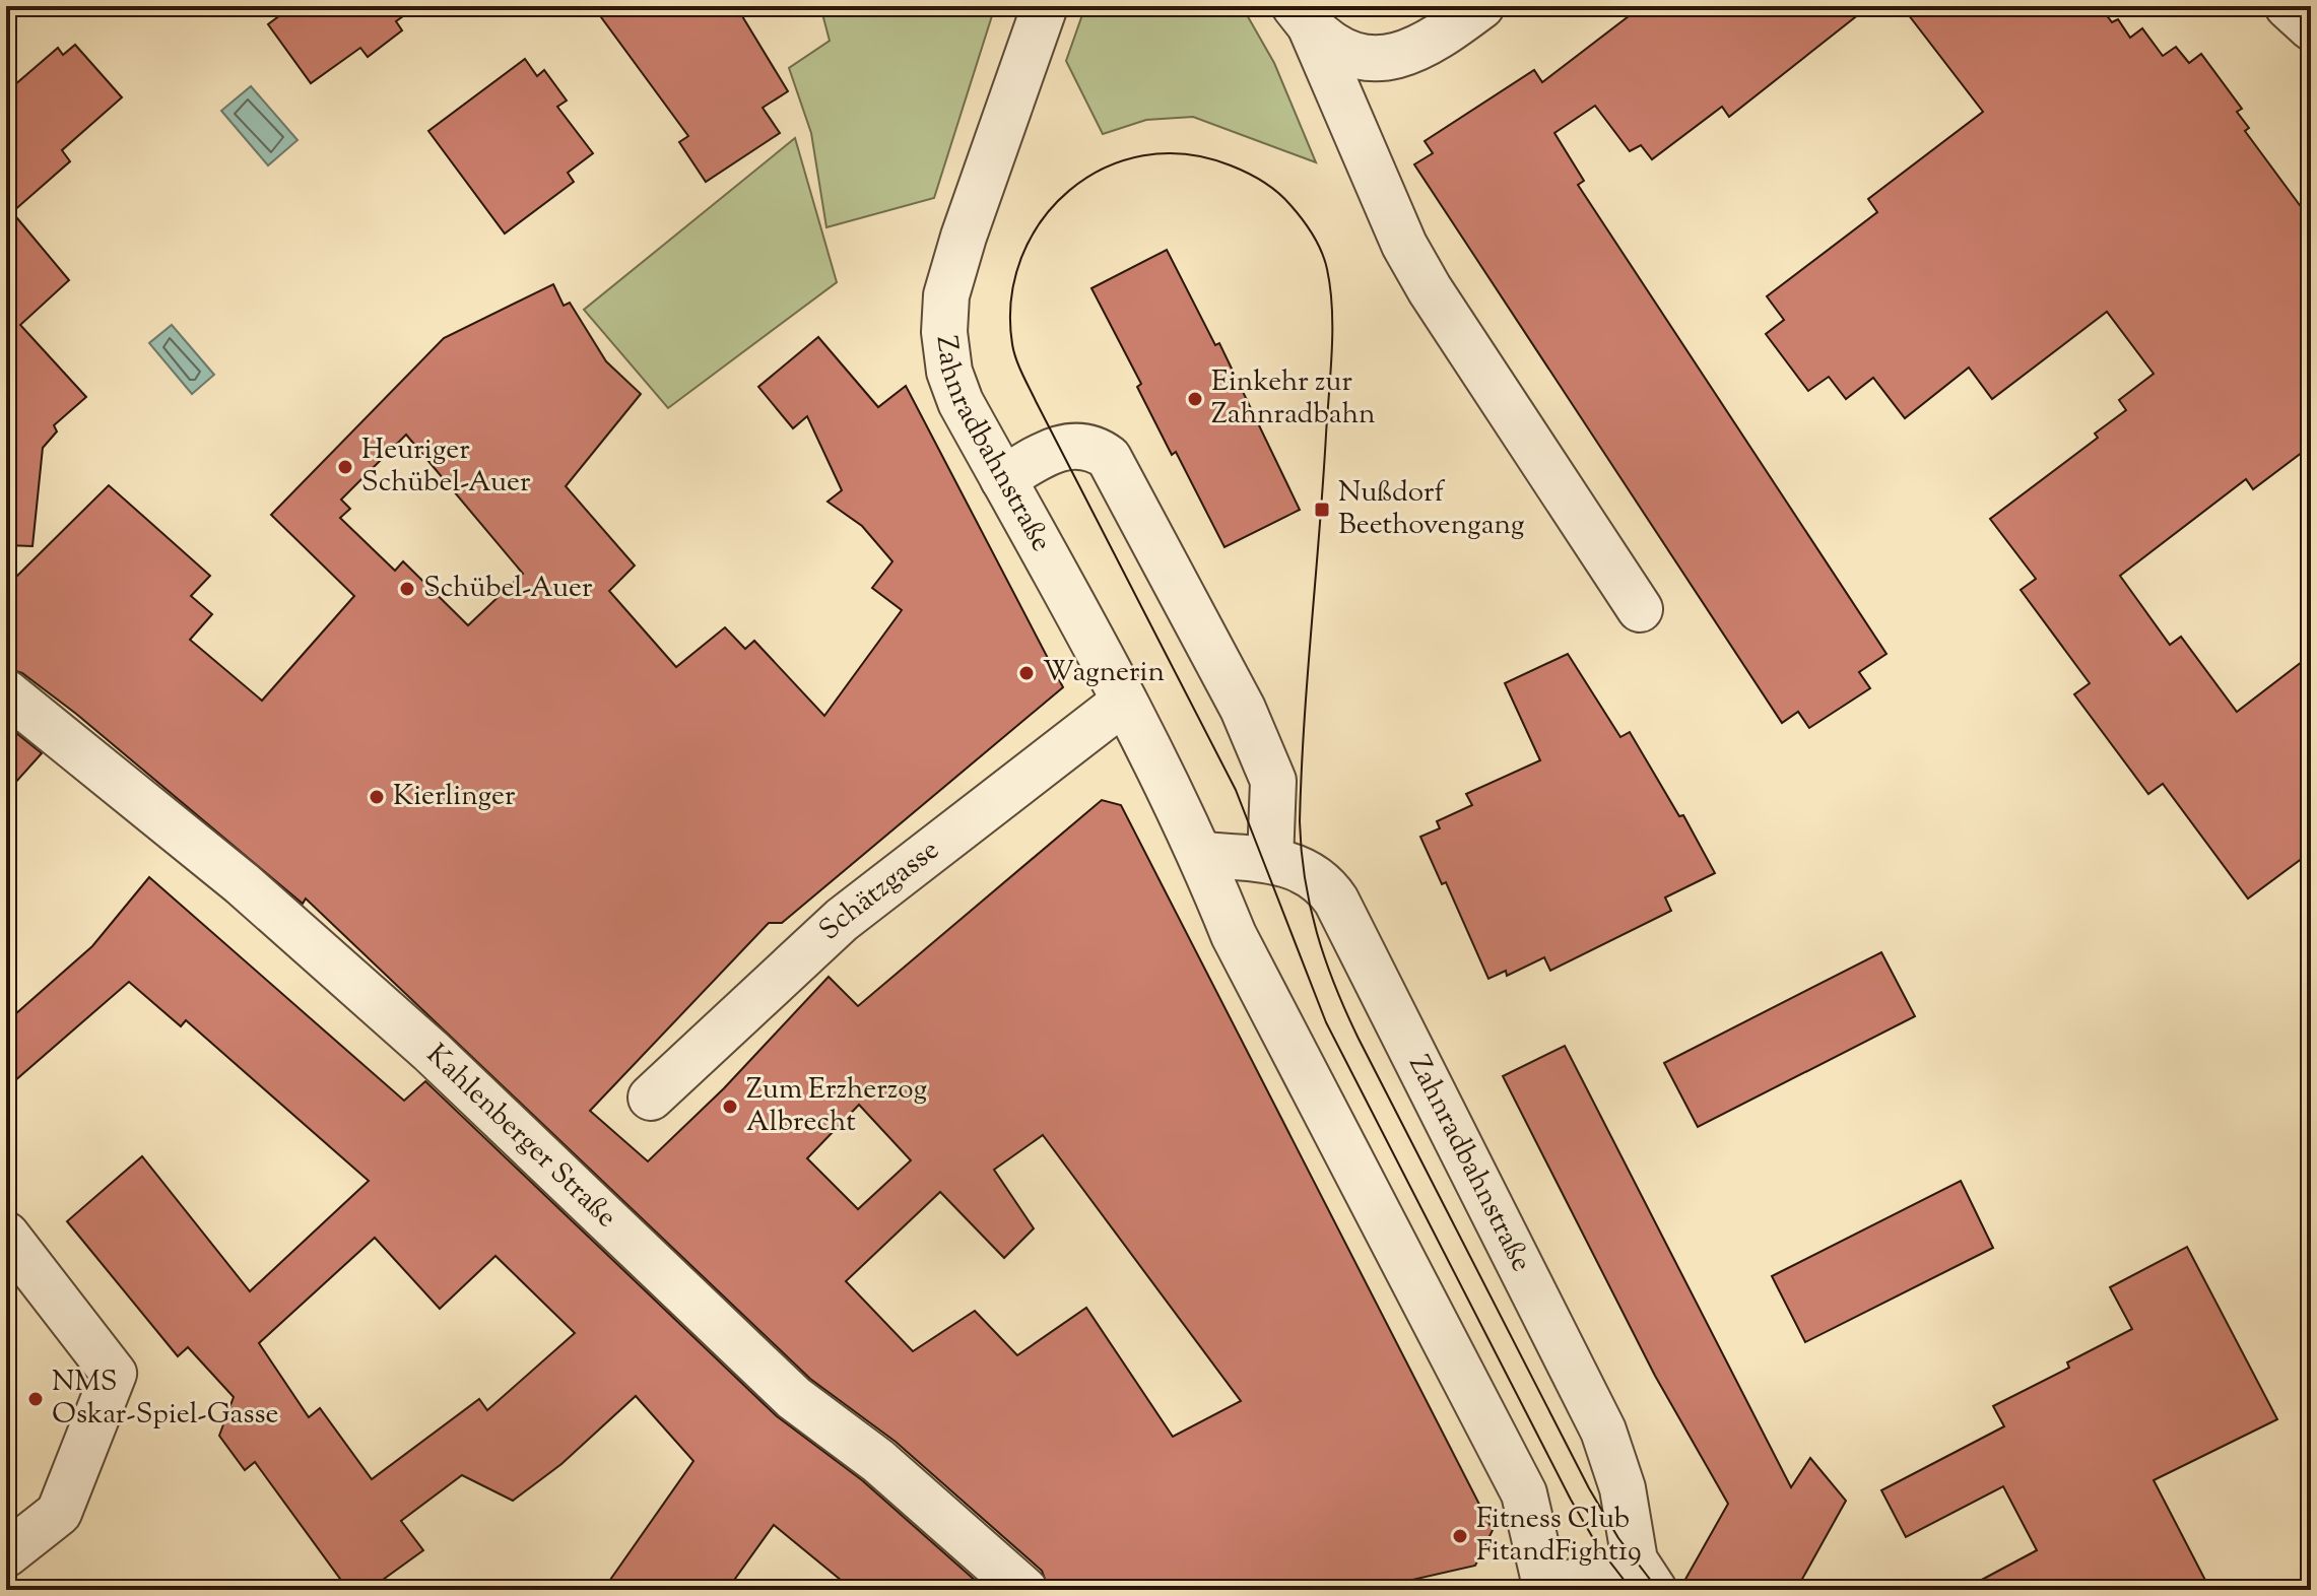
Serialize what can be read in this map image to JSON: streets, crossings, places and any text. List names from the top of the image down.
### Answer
{
  "streets": {
    "street": ["Zahnradbahnstraße", "Schätzgasse", "Kahlenberger Straße"]
  },
  "crossings": [
    ["Zahnradbahnstraße", "Schätzgasse"]
  ],
  "places": {
    "other": [
      "Einkehr zur Zahnradbahn",
      "Heuriger Schübel-Auer",
      "Schübel-Auer",
      "Wagnerin",
      "Kierlinger",
      "Zum Erzherzog Albrecht",
      "NMS Oskar-Spiel-Gasse",
      "Fitness Club FitandFight19"
    ],
    "transit": ["Nußdorf Beethovengang"]
  }
}
